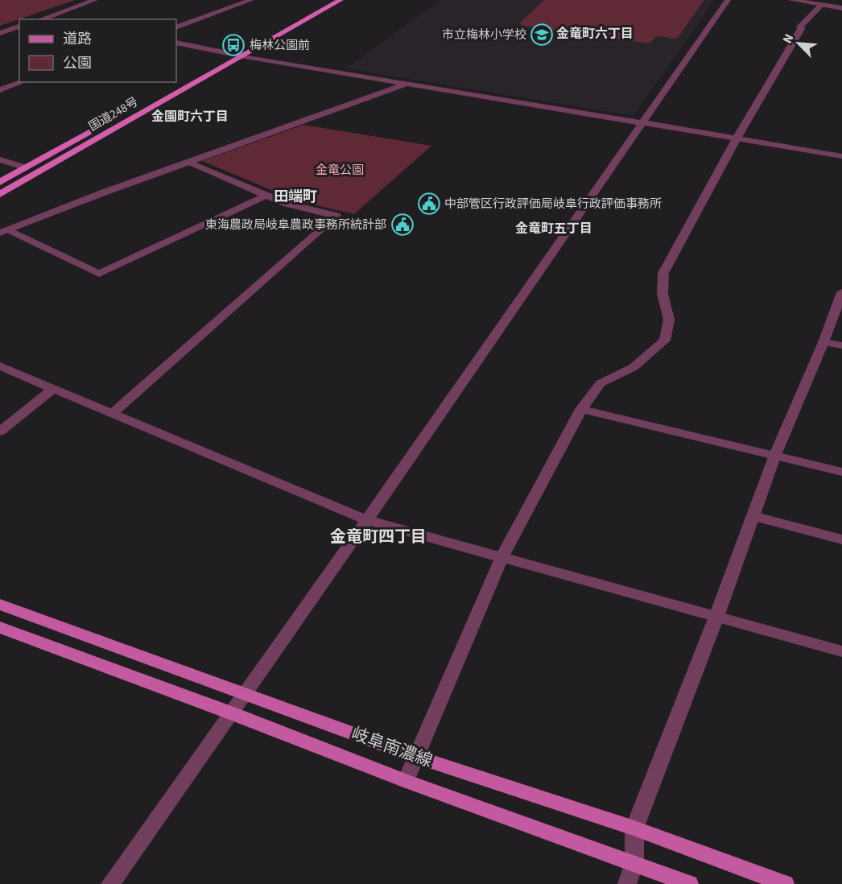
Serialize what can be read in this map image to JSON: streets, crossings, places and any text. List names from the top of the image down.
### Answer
{
  "streets": {
    "highway": ["国道248号"],
    "main road": ["岐阜南濃線"]
  },
  "districts": [
    "金竜町六丁目",
    "金園町六丁目",
    "田端町",
    "金竜町五丁目",
    "金竜町四丁目"
  ],
  "parks": ["金竜公園"],
  "places": {
    "school or university": ["市立梅林小学校"],
    "bus stop": ["梅林公園前"],
    "public building": ["中部管区行政評価局岐阜行政評価事務所", "東海農政局岐阜農政事務所統計部"]
  },
  "legend": ["道路", "公園"],
  "north": "top left"
}
